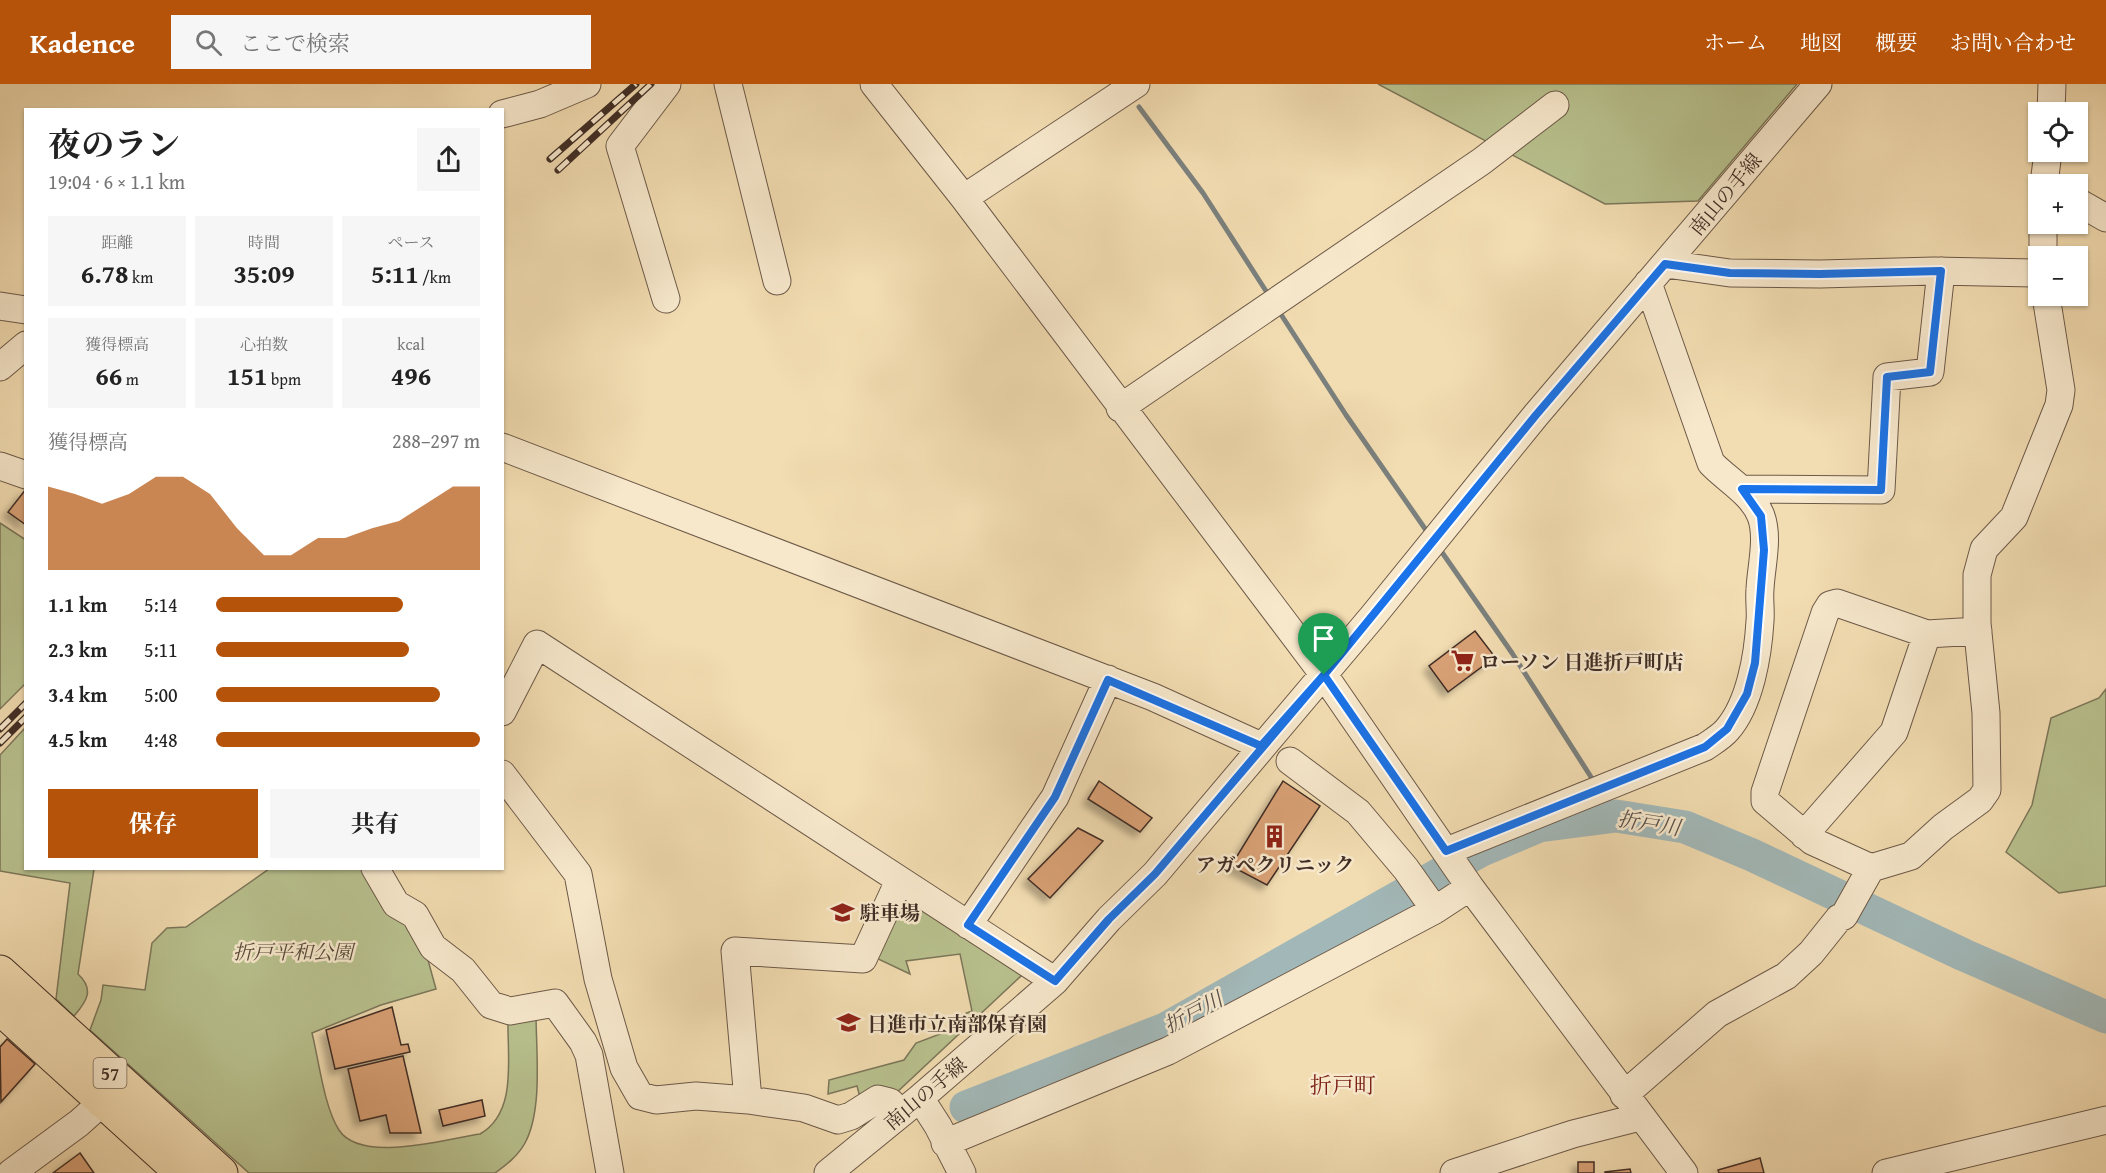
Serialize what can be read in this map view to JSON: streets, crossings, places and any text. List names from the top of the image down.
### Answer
{
  "streets": {
    "main road": ["57"],
    "street": ["南山の手線"]
  },
  "districts": ["折戸町"],
  "water": ["折戸川"],
  "parks": ["折戸平和公園"],
  "places": {
    "supermarket": ["ローソン 日進折戸町店"],
    "building": ["アガぺクリニック"],
    "school or university": ["駐車場", "日進市立南部保育園"]
  },
  "page": {
    "header": "Kadence",
    "search": "ここで検索",
    "nav": [
      "ホーム",
      "地図",
      "概要",
      "お問い合わせ"
    ],
    "map_buttons": ["+", "−"],
    "heading": ["夜のラン", "19:04 · 6 × 1.1 km"],
    "stats": [
      ["距離", "6.78 km"],
      ["時間", "35:09"],
      ["ペース", "5:11 /km"],
      ["獲得標高", "66 m"],
      ["心拍数", "151 bpm"],
      ["kcal", "496"]
    ],
    "chart": ["獲得標高", "288–297 m"],
    "list": [
      {
        "name": "1.1 km",
        "note": "5:14"
      },
      {
        "name": "2.3 km",
        "note": "5:11"
      },
      {
        "name": "3.4 km",
        "note": "5:00"
      },
      {
        "name": "4.5 km",
        "note": "4:48"
      }
    ],
    "buttons": ["保存", "共有"]
  }
}
